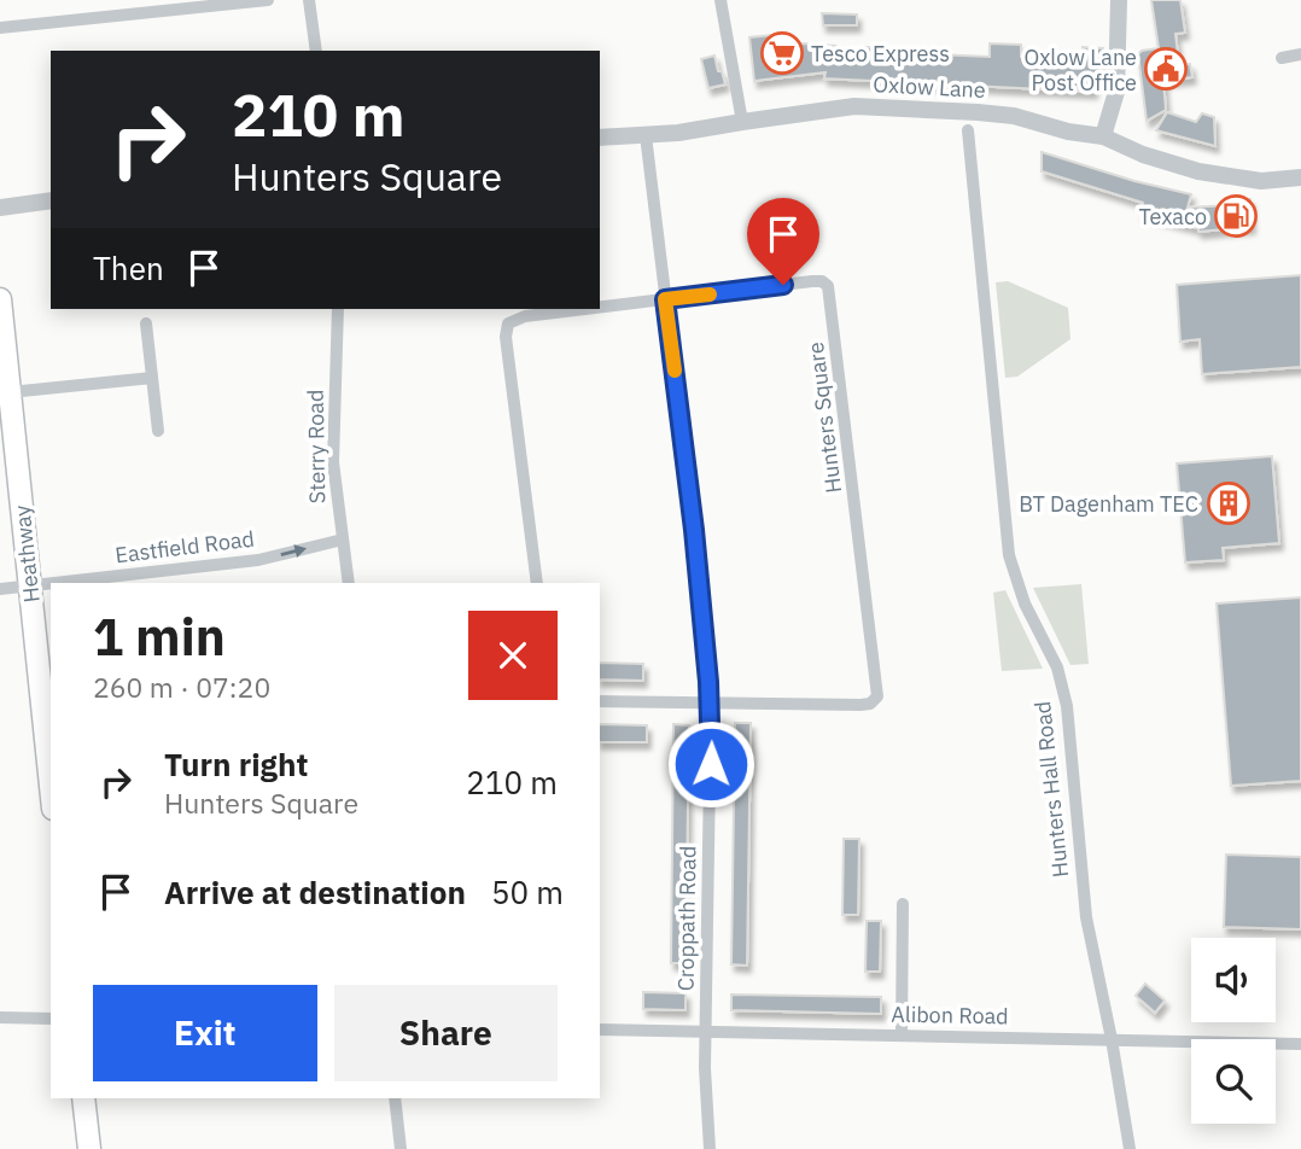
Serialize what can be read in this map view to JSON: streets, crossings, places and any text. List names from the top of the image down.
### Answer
{
  "streets": {
    "main road": ["Heathway"],
    "street": [
      "Oxlow Lane",
      "Hunters Square",
      "Sterry Road",
      "Eastfield Road",
      "Hunters Hall Road",
      "Croppath Road",
      "Alibon Road"
    ]
  },
  "crossings": [
    ["Oxlow Lane", "Croppath Road"],
    ["Hunters Square", "Croppath Road"],
    ["Sterry Road", "Eastfield Road"],
    ["Eastfield Road", "Heathway"],
    ["Hunters Hall Road", "Alibon Road"],
    ["Croppath Road", "Alibon Road"]
  ],
  "one_way": ["Eastfield Road"],
  "places": {
    "supermarket": ["Tesco Express"],
    "public building": ["Oxlow Lane Post Office"],
    "fuel station": ["Texaco"],
    "building": ["BT Dagenham TEC"]
  },
  "page": {
    "turn": ["210 m", "Hunters Square"],
    "then": "Then",
    "heading": ["1 min", "260 m · 07:20"],
    "list": [
      {
        "name": "Turn right",
        "note": "Hunters Square",
        "value": "210 m"
      },
      {
        "name": "Arrive at destination",
        "value": "50 m"
      }
    ],
    "buttons": ["Exit", "Share"]
  }
}
